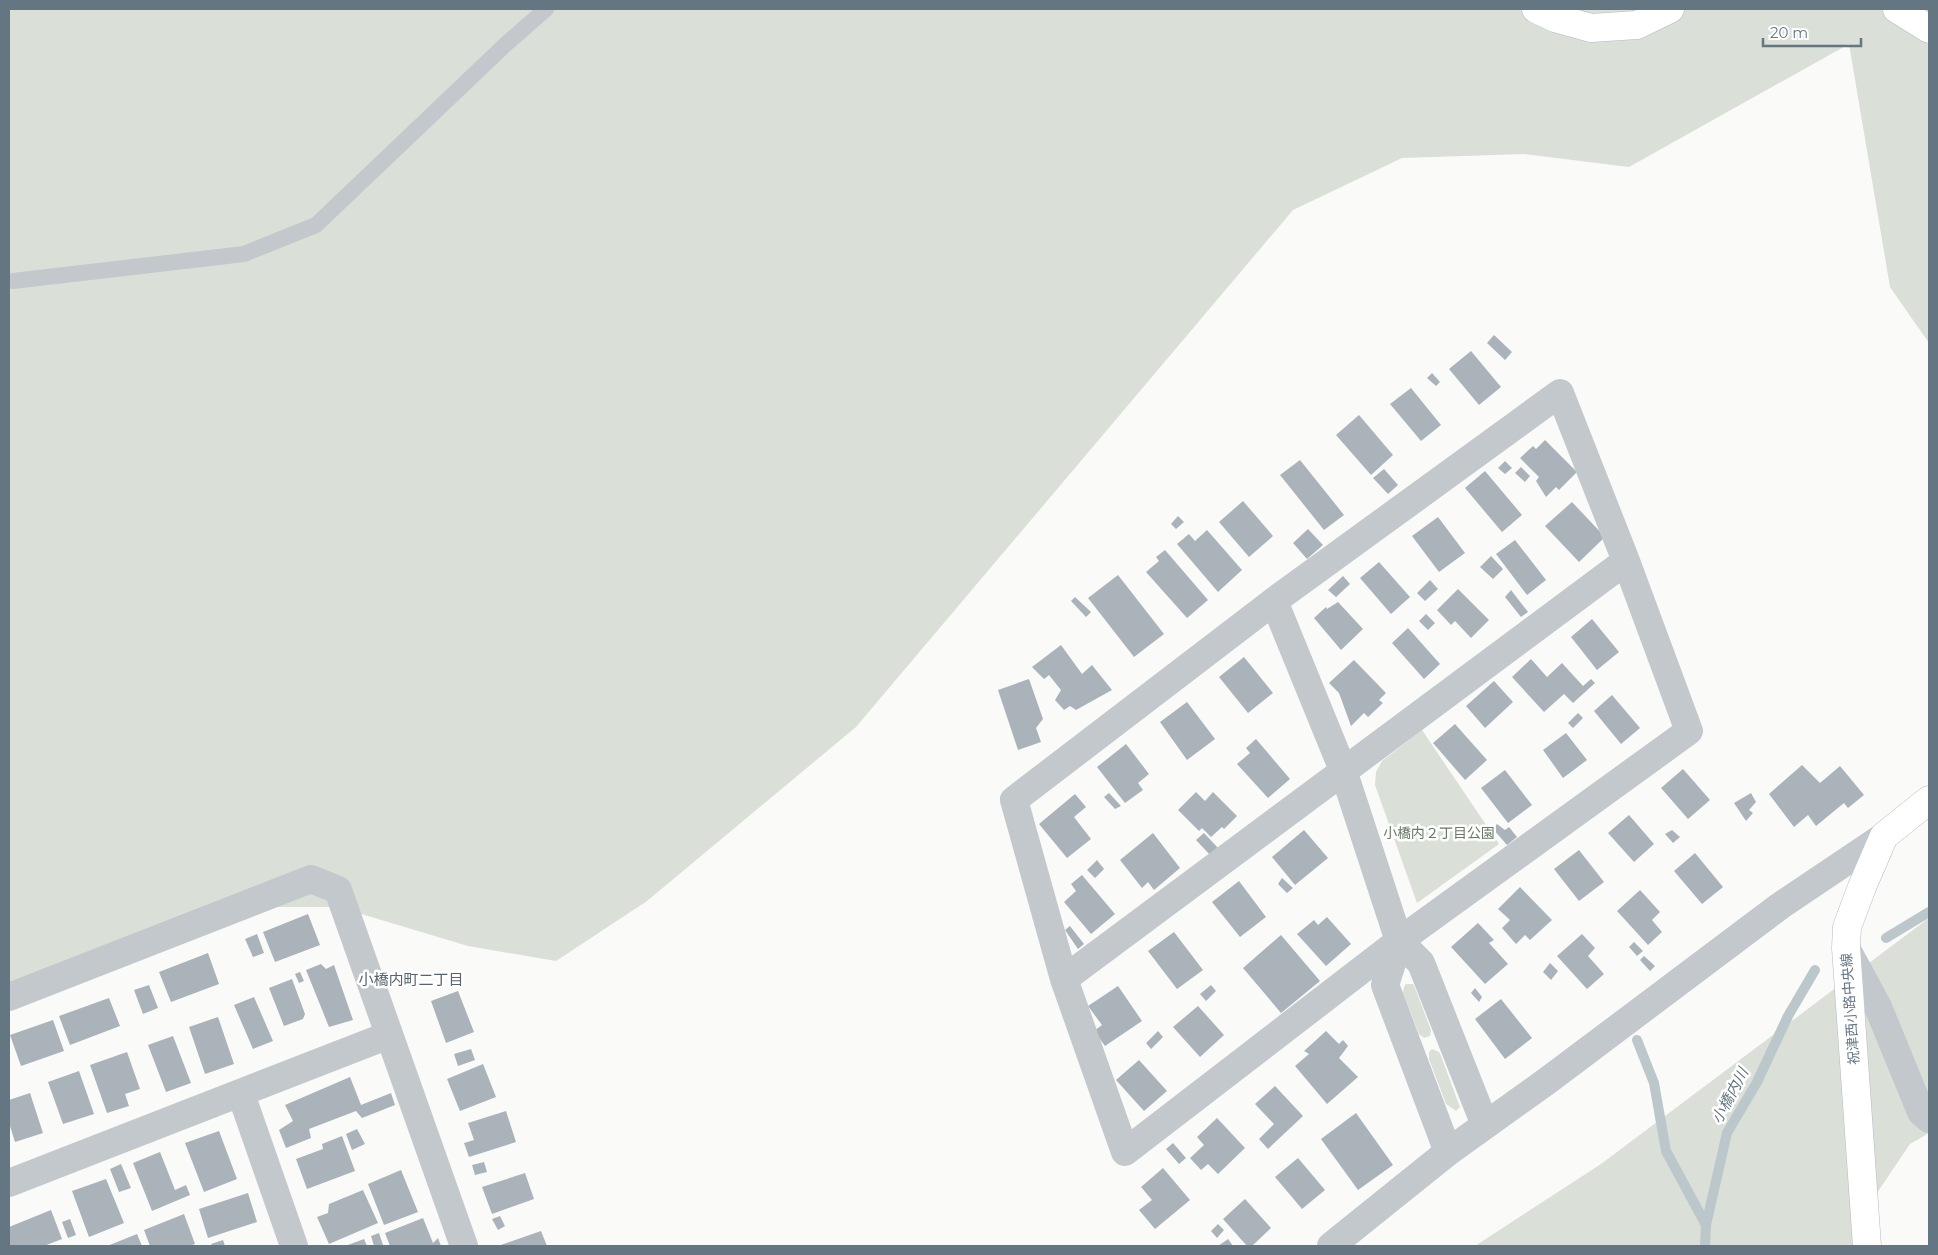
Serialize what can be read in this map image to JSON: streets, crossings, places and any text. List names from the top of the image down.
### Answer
{
  "streets": {
    "main road": ["祝津西小路中央線"]
  },
  "districts": ["小橋内町二丁目"],
  "water": ["小橋内川"],
  "parks": ["小橋内２丁目公園"],
  "scale_bar": "20 m"
}
